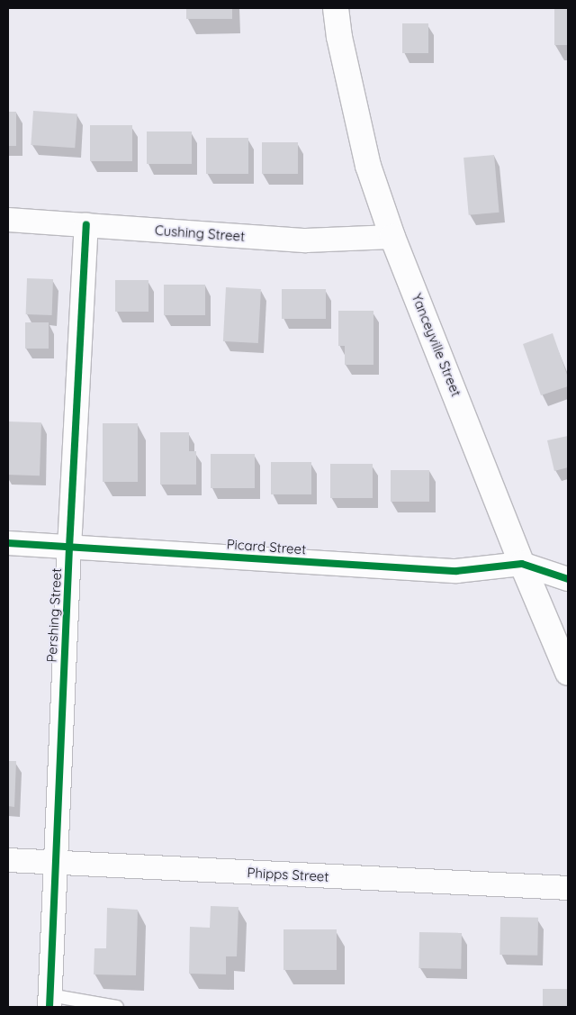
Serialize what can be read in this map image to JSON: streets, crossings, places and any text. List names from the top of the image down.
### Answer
{
  "streets": {
    "main road": ["Yanceyville Street"],
    "street": [
      "Cushing Street",
      "Picard Street",
      "Pershing Street",
      "Phipps Street"
    ]
  },
  "crossings": [
    ["Cushing Street", "Yanceyville Street"],
    ["Cushing Street", "Pershing Street"],
    ["Yanceyville Street", "Picard Street"],
    ["Picard Street", "Pershing Street"],
    ["Pershing Street", "Phipps Street"]
  ]
}
